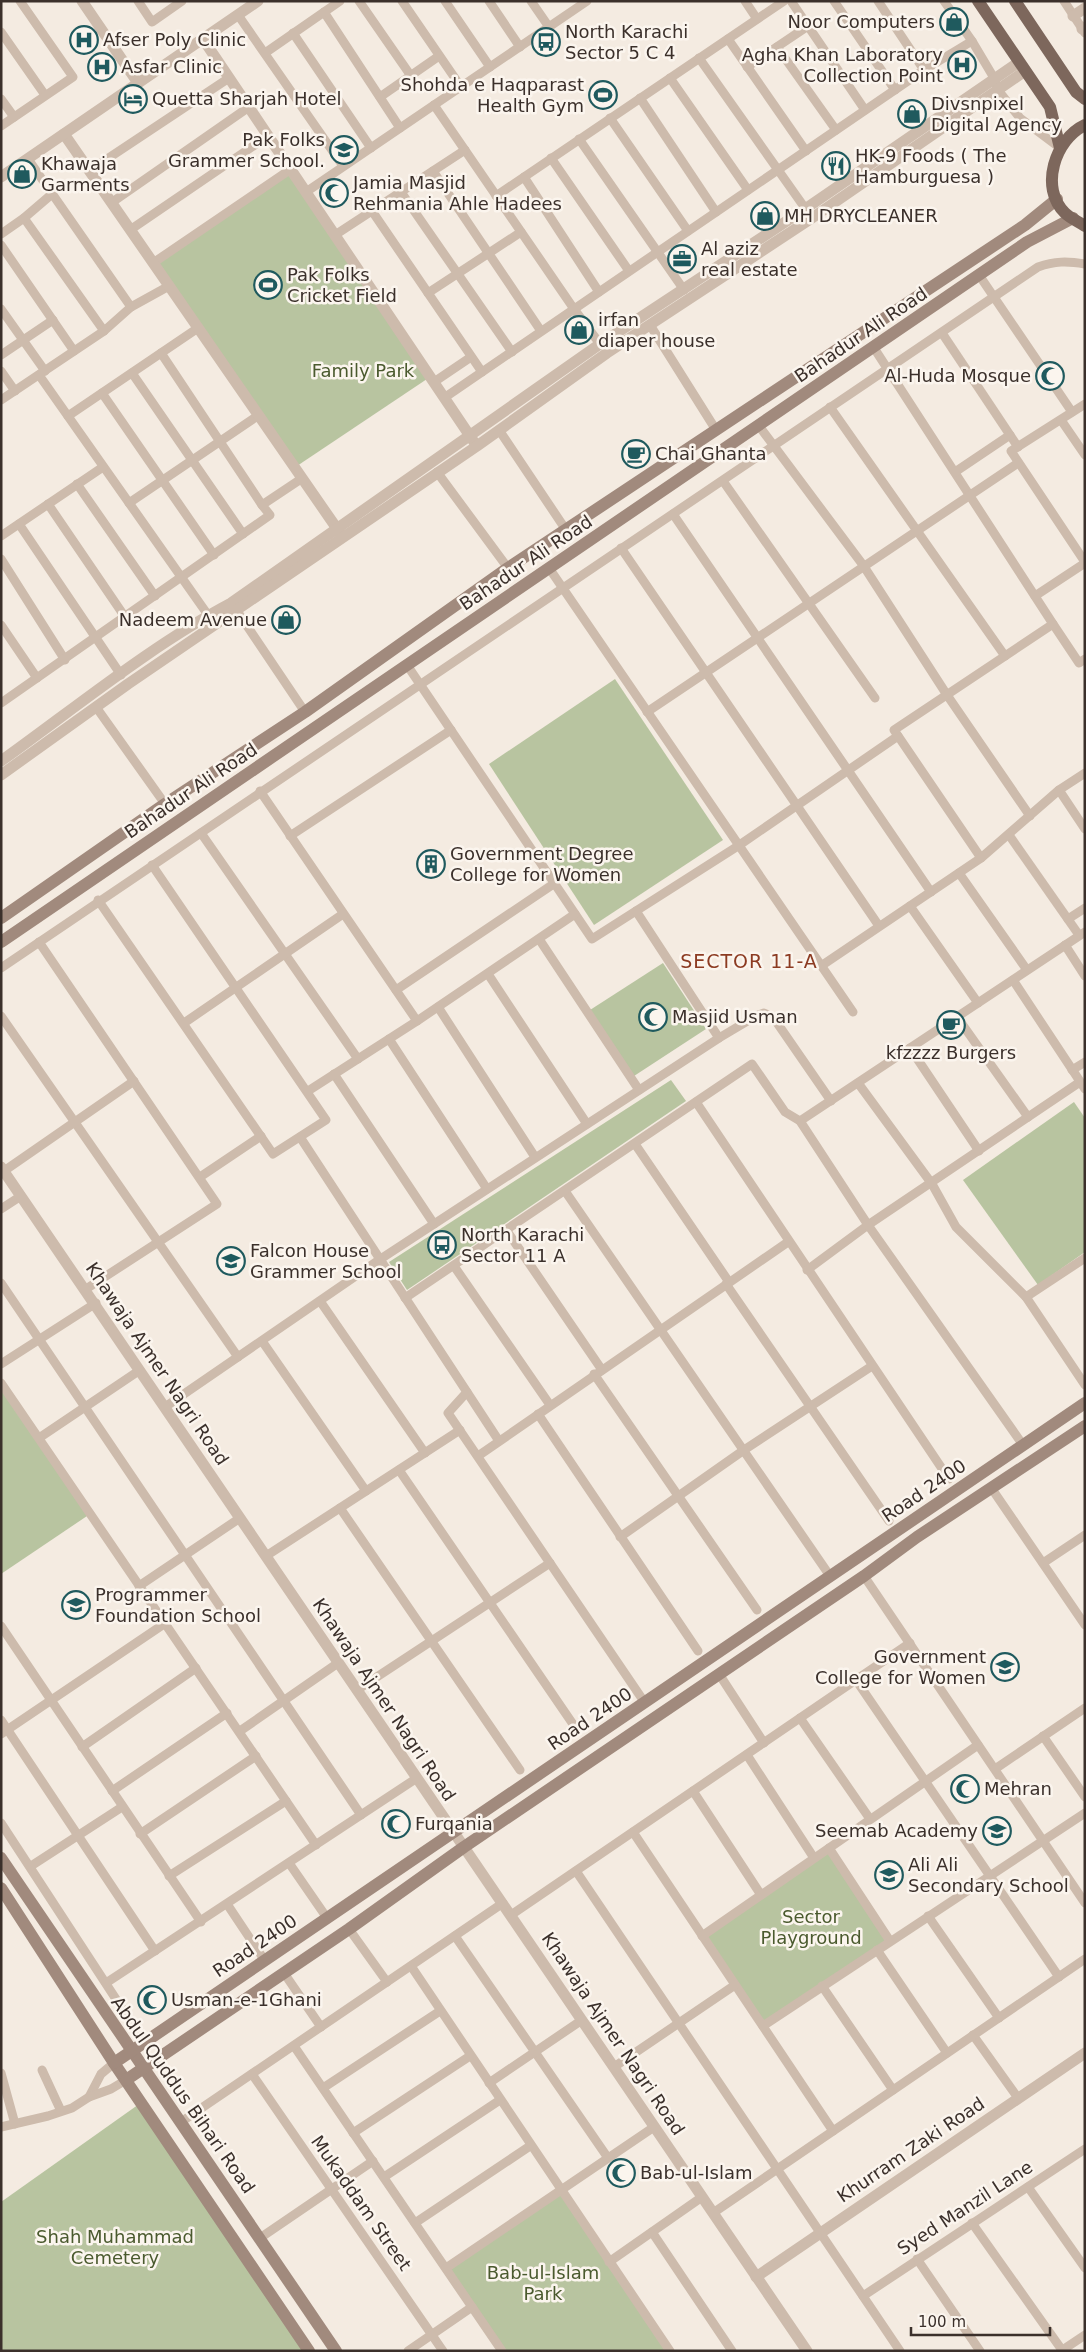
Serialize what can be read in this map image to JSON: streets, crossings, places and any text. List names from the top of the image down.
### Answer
{
  "streets": {
    "main road": ["Bahadur Ali Road", "Road 2400", "Abdul Quddus Bihari Road"],
    "street": [
      "Khawaja Ajmer Nagri Road",
      "Khurram Zaki Road",
      "Mukaddam Street",
      "Syed Manzil Lane"
    ]
  },
  "crossings": [
    ["Khawaja Ajmer Nagri Road", "Road 2400"],
    ["Khawaja Ajmer Nagri Road", "Khurram Zaki Road"],
    ["Road 2400", "Abdul Quddus Bihari Road"]
  ],
  "districts": ["SECTOR 11-A"],
  "parks": [
    "Family Park",
    "Sector Playground",
    "Shah Muhammad Cemetery",
    "Bab-ul-Islam Park"
  ],
  "places": {
    "shop": [
      "Noor Computers",
      "Divsnpixel Digital Agency",
      "Khawaja Garments",
      "MH DRYCLEANER",
      "irfan diaper house",
      "Nadeem Avenue"
    ],
    "hospital": ["Afser Poly Clinic", "Agha Khan Laboratory Collection Point", "Asfar Clinic"],
    "bus stop": ["North Karachi Sector 5 C 4", "North Karachi Sector 11 A"],
    "sports": ["Shohda e Haqparast Health Gym", "Pak Folks Cricket Field"],
    "hotel": ["Quetta Sharjah Hotel"],
    "school or university": [
      "Pak Folks Grammer School.",
      "Falcon House Grammer School",
      "Programmer Foundation School",
      "Government College for Women",
      "Seemab Academy",
      "Ali Ali Secondary School"
    ],
    "restaurant": ["HK-9 Foods ( The Hamburguesa )"],
    "mosque": [
      "Jamia Masjid Rehmania Ahle Hadees",
      "Al-Huda Mosque",
      "Masjid Usman",
      "Mehran",
      "Furqania",
      "Usman-e-1Ghani",
      "Bab-ul-Islam"
    ],
    "office": ["Al aziz real estate"],
    "cafe": ["Chai Ghanta", "kfzzzz Burgers"],
    "building": ["Government Degree College for Women"]
  },
  "scale_bar": "100 m"
}
